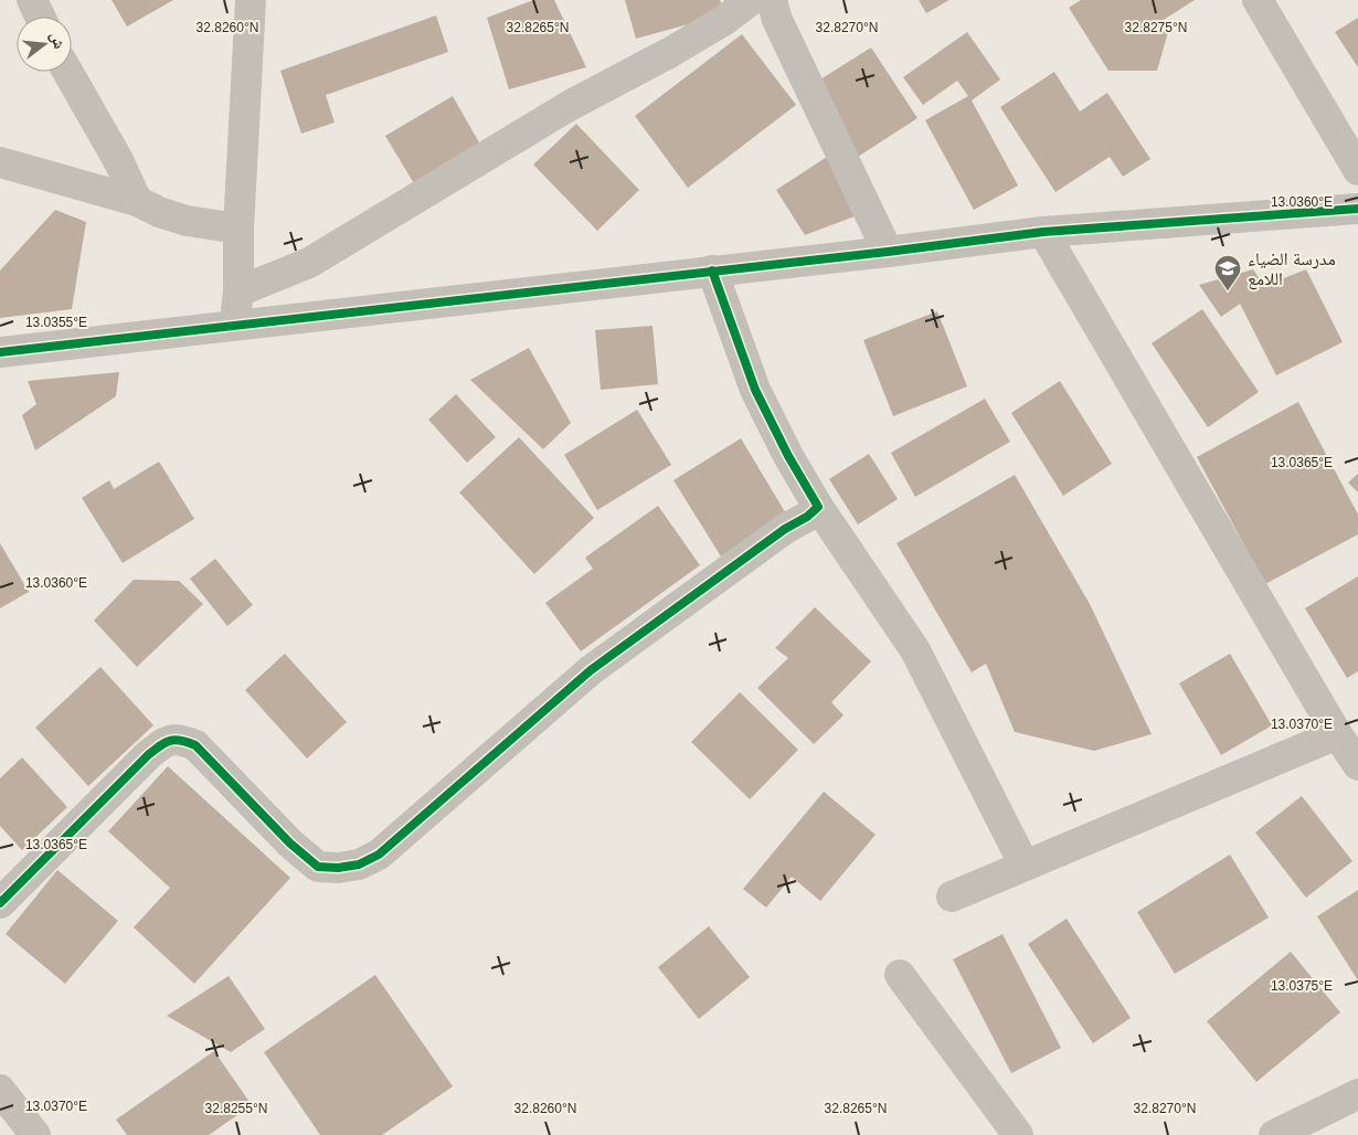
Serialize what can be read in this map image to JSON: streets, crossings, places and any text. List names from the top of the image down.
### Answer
{
  "places": {
    "school or university": ["مدرسة الضياء اللامع"]
  },
  "north": "right",
  "coordinates": [
    "32.8260°N",
    "32.8265°N",
    "32.8270°N",
    "32.8275°N",
    "13.0360°E",
    "13.0355°E",
    "13.0365°E",
    "13.0370°E",
    "13.0375°E",
    "32.8255°N"
  ]
}
